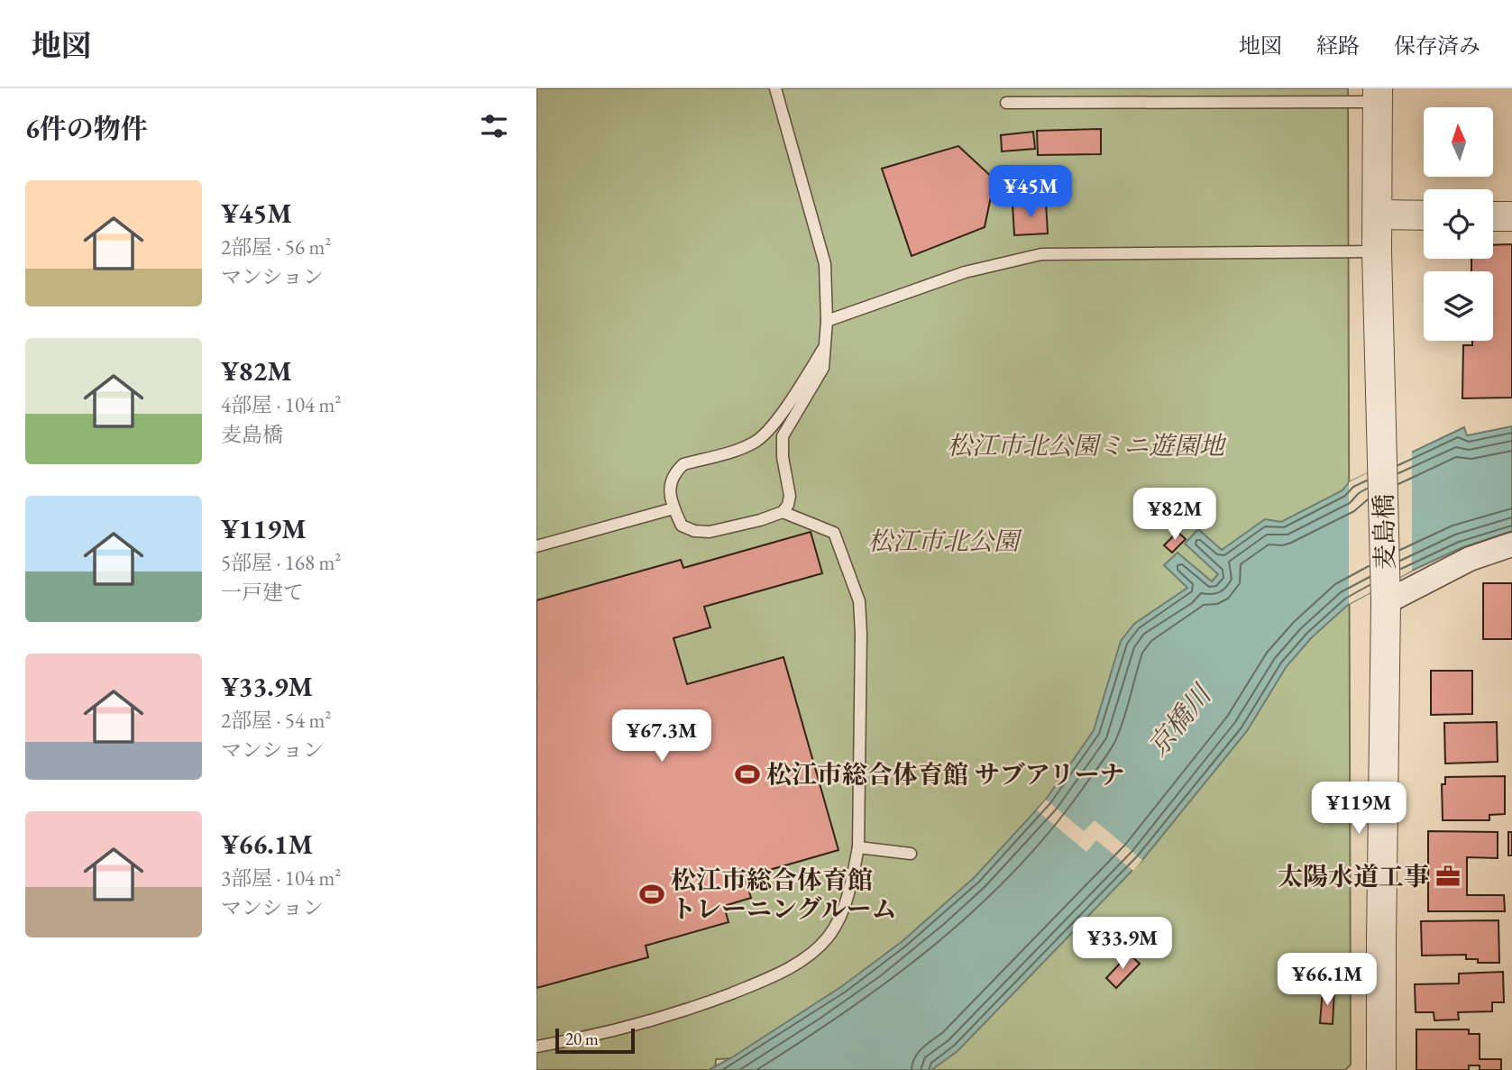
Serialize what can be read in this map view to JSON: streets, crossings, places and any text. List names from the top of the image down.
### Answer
{
  "streets": {
    "street": ["麦島橋"]
  },
  "water": ["京橋川"],
  "parks": ["松江市北公園ミニ遊園地", "松江市北公園"],
  "places": {
    "sports": ["松江市総合体育館 サブアリーナ", "松江市総合体育館 トレーニングルーム"],
    "office": ["太陽水道工事"]
  },
  "scale_bar": "20 m",
  "north": "top",
  "page": {
    "header": "地図",
    "nav": ["地図", "経路", "保存済み"],
    "heading": "6件の物件",
    "list": [
      {
        "name": "¥45M",
        "note": "2部屋 · 56 m² · マンション"
      },
      {
        "name": "¥82M",
        "note": "4部屋 · 104 m² · 麦島橋"
      },
      {
        "name": "¥119M",
        "note": "5部屋 · 168 m² · 一戸建て"
      },
      {
        "name": "¥33.9M",
        "note": "2部屋 · 54 m² · マンション"
      },
      {
        "name": "¥66.1M",
        "note": "3部屋 · 104 m² · マンション"
      }
    ],
    "price": [
      "¥45M",
      "¥82M",
      "¥67.3M",
      "¥119M",
      "¥33.9M",
      "¥66.1M"
    ],
    "scale": "20 m"
  }
}
